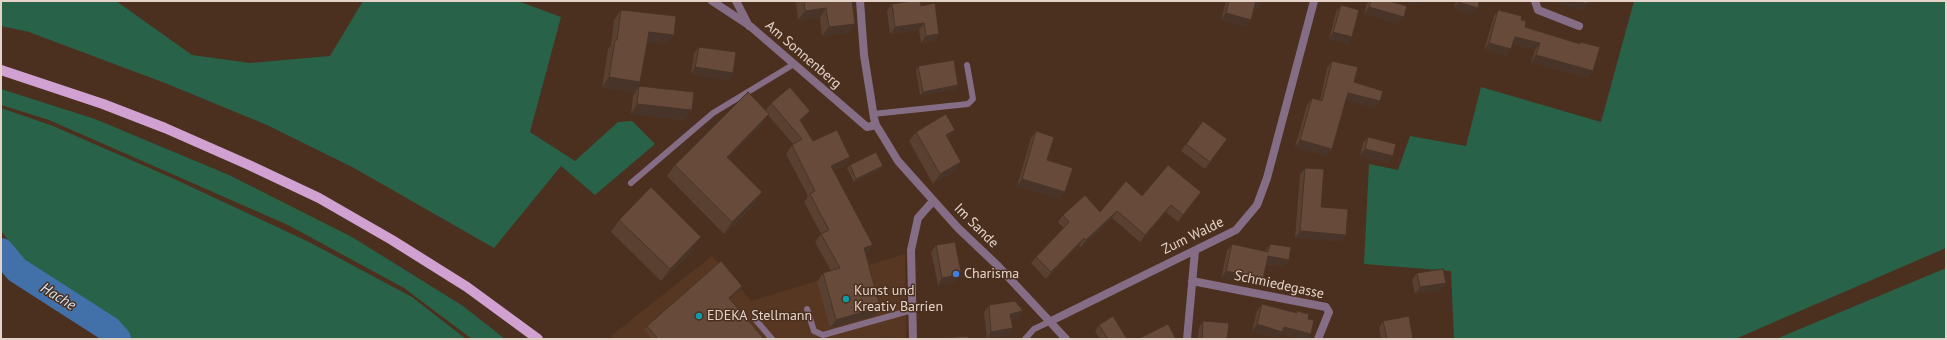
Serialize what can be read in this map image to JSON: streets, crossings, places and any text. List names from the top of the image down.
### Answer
{
  "streets": {
    "street": [
      "Am Sonnenberg",
      "Im Sande",
      "Zum Walde",
      "Schmiedegasse"
    ]
  },
  "crossings": [
    ["Am Sonnenberg", "Im Sande"],
    ["Im Sande", "Zum Walde"]
  ],
  "water": ["Hache"],
  "places": ["Charisma", "Kunst und Kreativ Barrien", "EDEKA Stellmann"]
}
